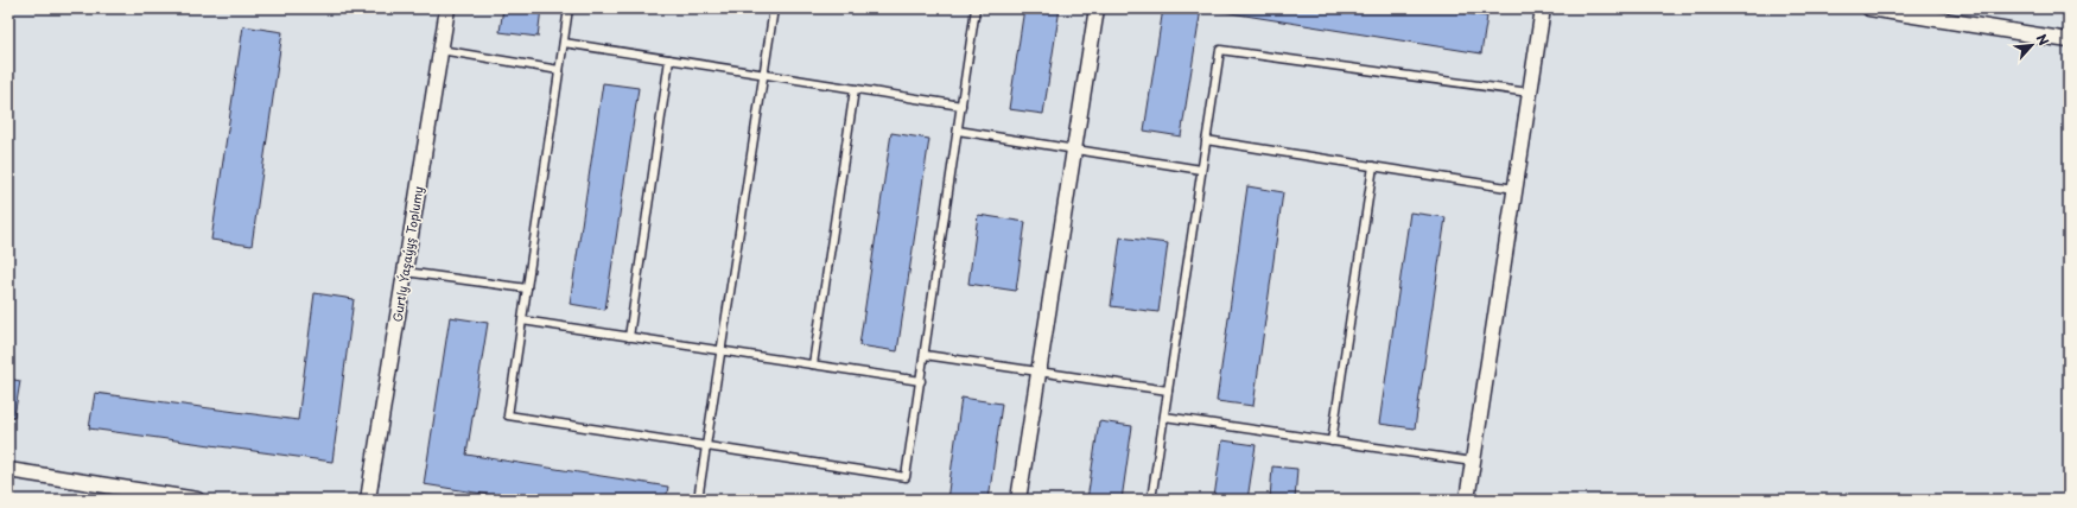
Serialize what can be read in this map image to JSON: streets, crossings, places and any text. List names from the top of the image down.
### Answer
{
  "streets": {
    "street": ["Gurtly Ýaşaýyş Toplumy"]
  },
  "north": "top right"
}
